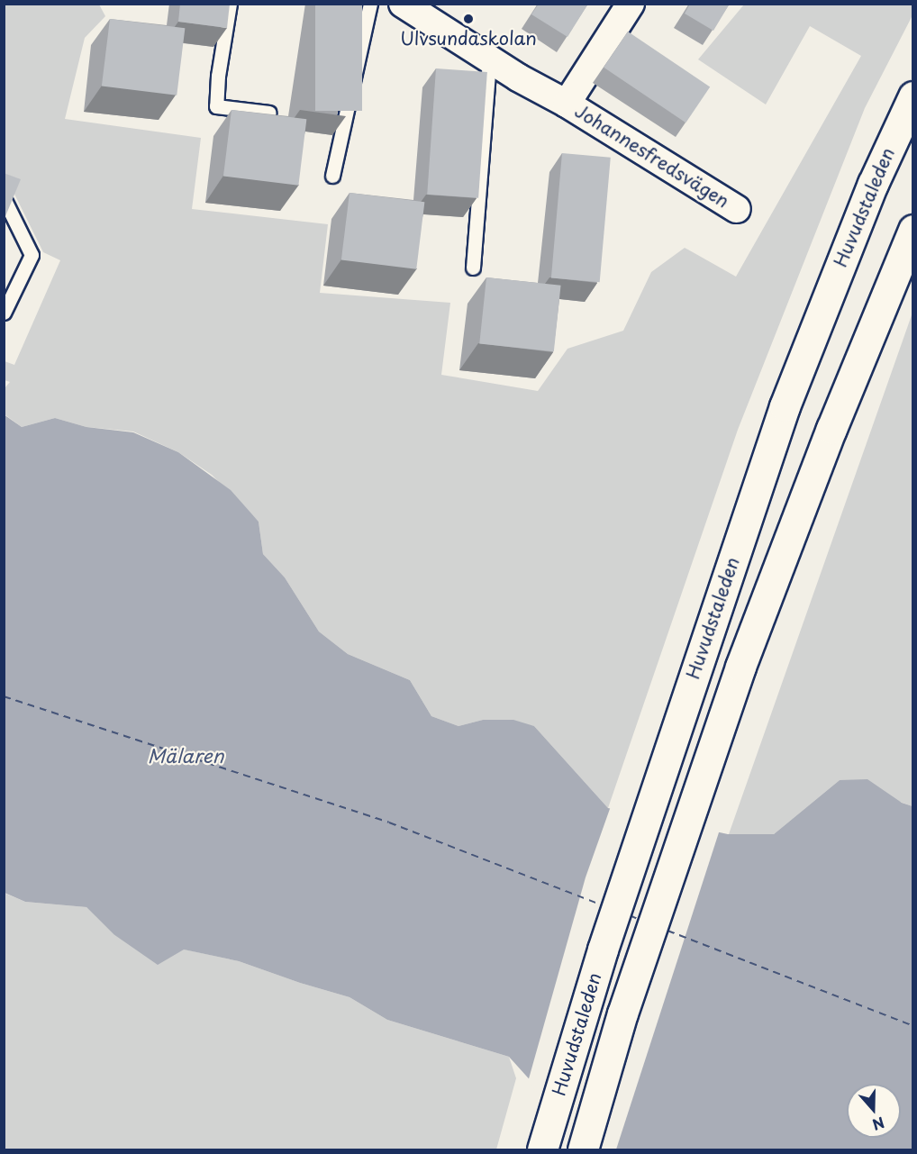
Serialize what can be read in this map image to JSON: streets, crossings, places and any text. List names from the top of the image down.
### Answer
{
  "streets": {
    "main road": ["Huvudstaleden"],
    "street": ["Johannesfredsvägen"]
  },
  "water": ["Mälaren"],
  "places": ["Ulvsundaskolan"],
  "north": "bottom"
}
